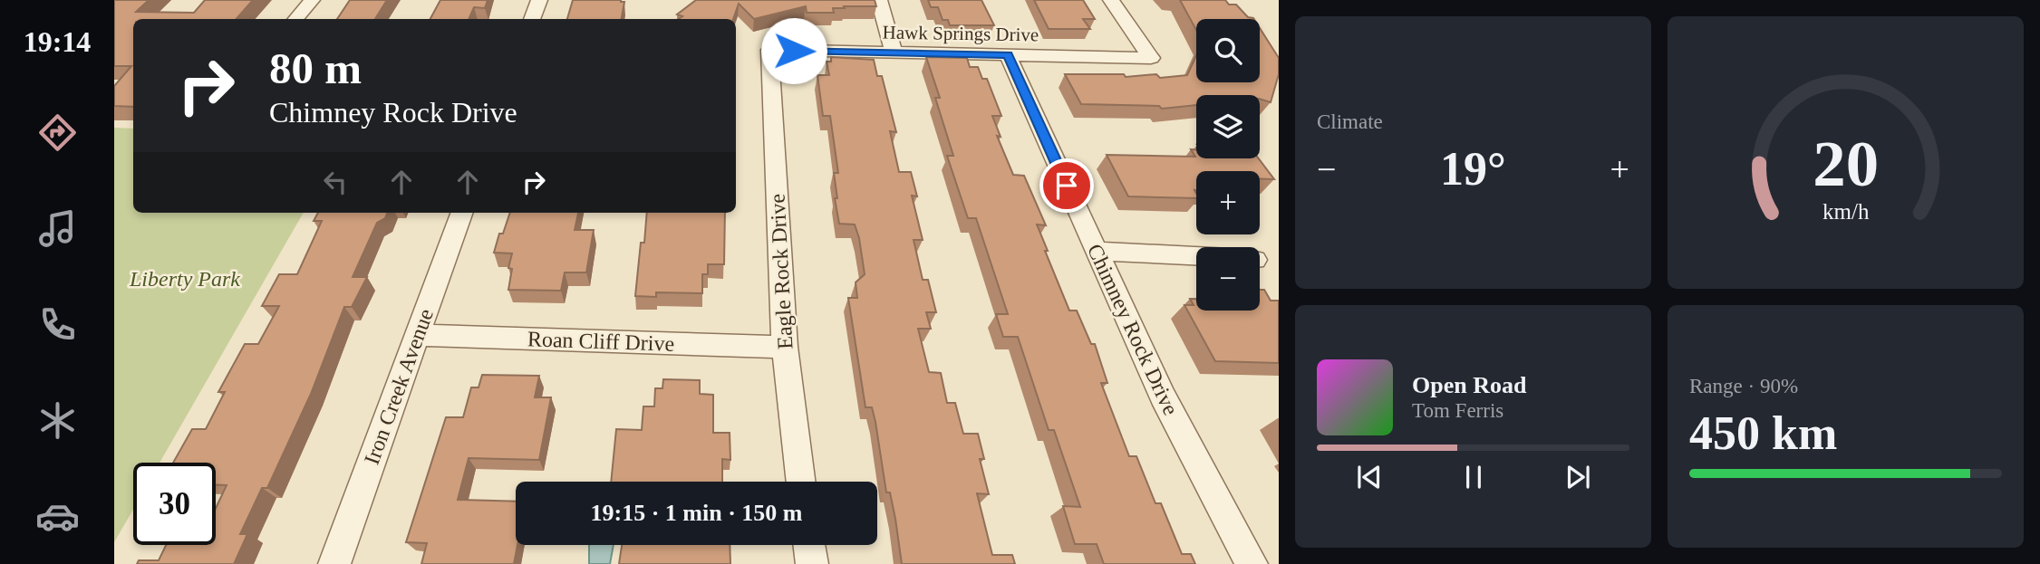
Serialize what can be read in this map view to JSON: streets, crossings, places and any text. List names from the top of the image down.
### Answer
{
  "streets": {
    "street": [
      "Hawk Springs Drive",
      "Eagle Rock Drive",
      "Chimney Rock Drive",
      "Roan Cliff Drive",
      "Iron Creek Avenue"
    ]
  },
  "crossings": [
    ["Hawk Springs Drive", "Eagle Rock Drive"],
    ["Hawk Springs Drive", "Chimney Rock Drive"],
    ["Eagle Rock Drive", "Roan Cliff Drive"],
    ["Roan Cliff Drive", "Iron Creek Avenue"]
  ],
  "parks": ["Liberty Park"],
  "page": {
    "tabs": "19:14",
    "tile": [
      "Climate",
      ["Range · 90%", "450 km"]
    ],
    "map_buttons": ["+", "−"],
    "turn": ["80 m", "Chimney Rock Drive"],
    "heat": ["−", "19°", "+"],
    "song": ["Open Road", "Tom Ferris"],
    "limit": "30",
    "trip": "19:15 · 1 min · 150 m",
    "gauge": ["20", "km/h"]
  }
}
